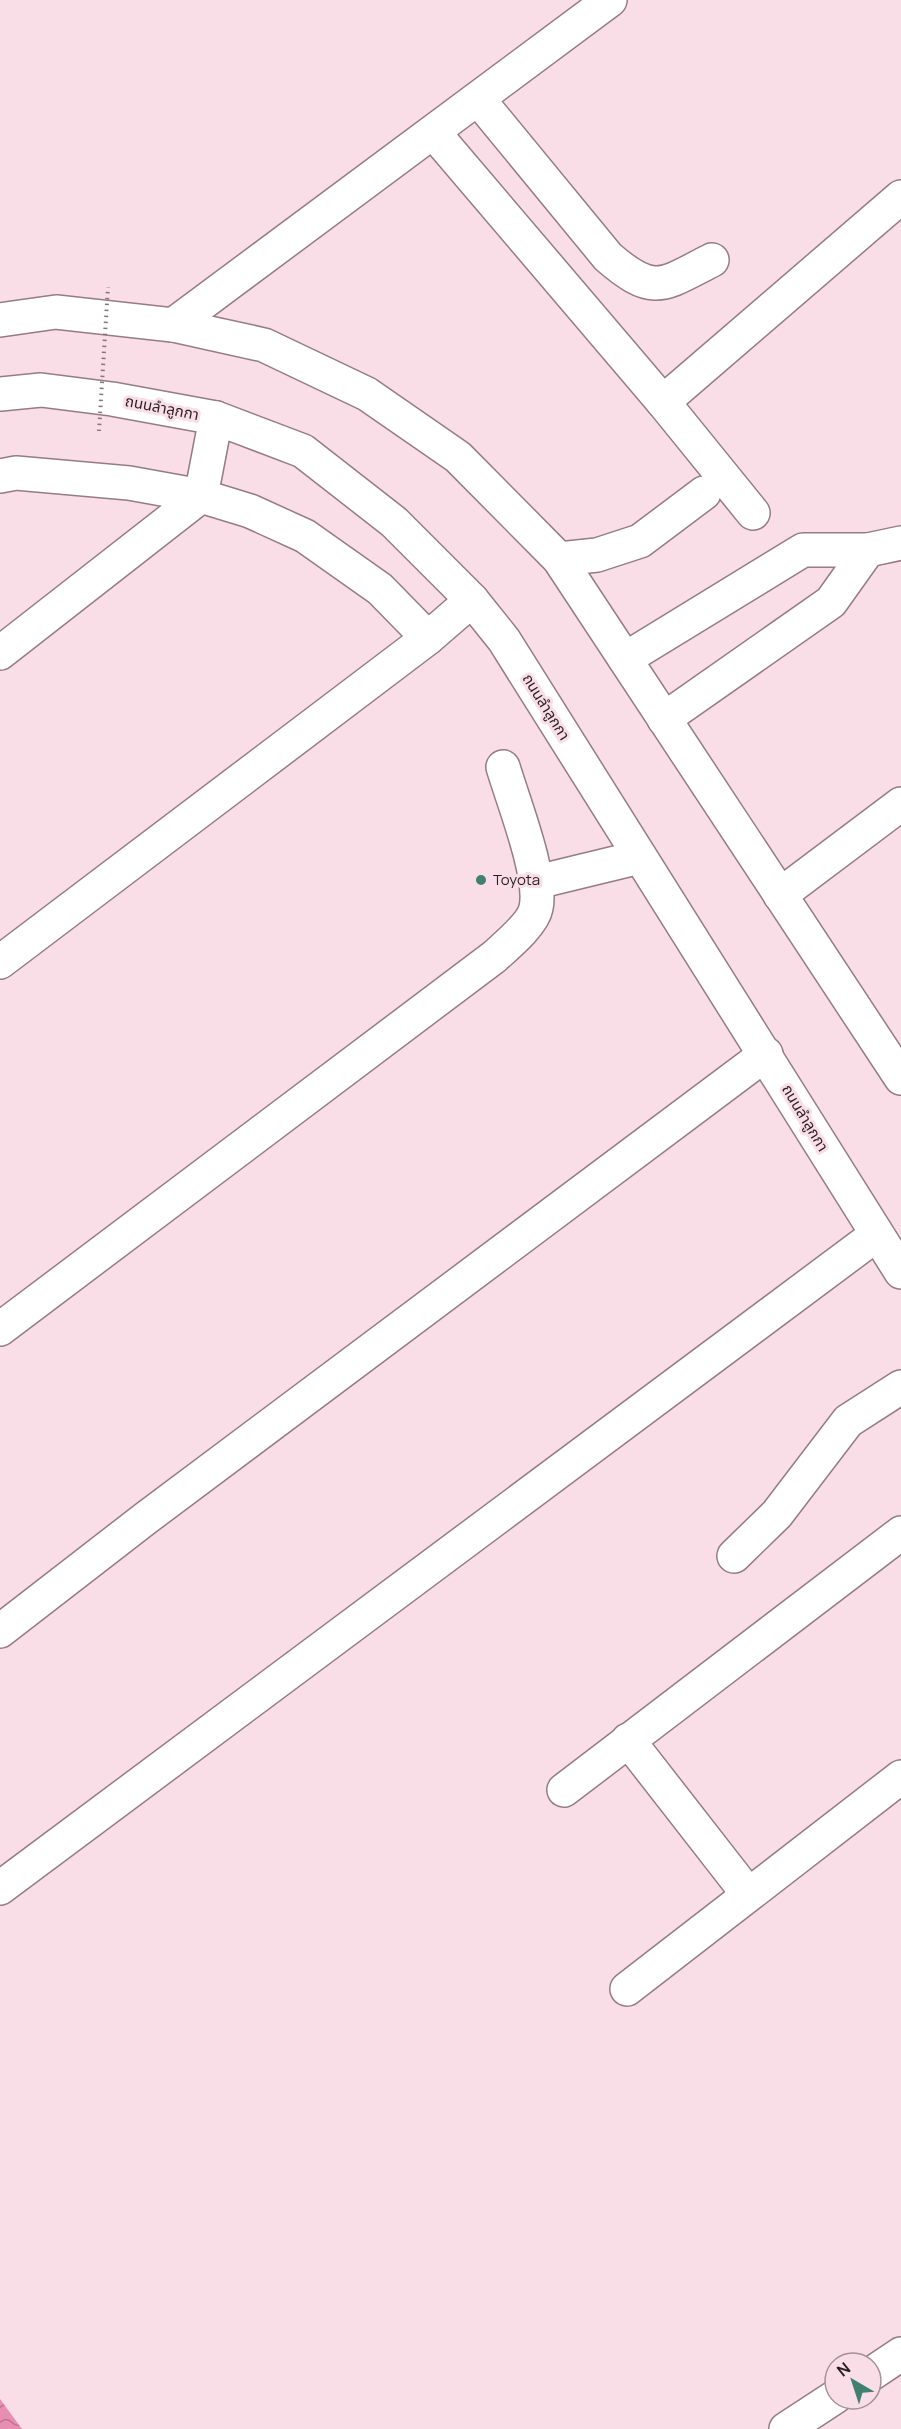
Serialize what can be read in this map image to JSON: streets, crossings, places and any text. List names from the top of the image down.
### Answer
{
  "streets": {
    "street": ["ถนนลำลูกกา"]
  },
  "places": ["Toyota"],
  "north": "top left"
}
